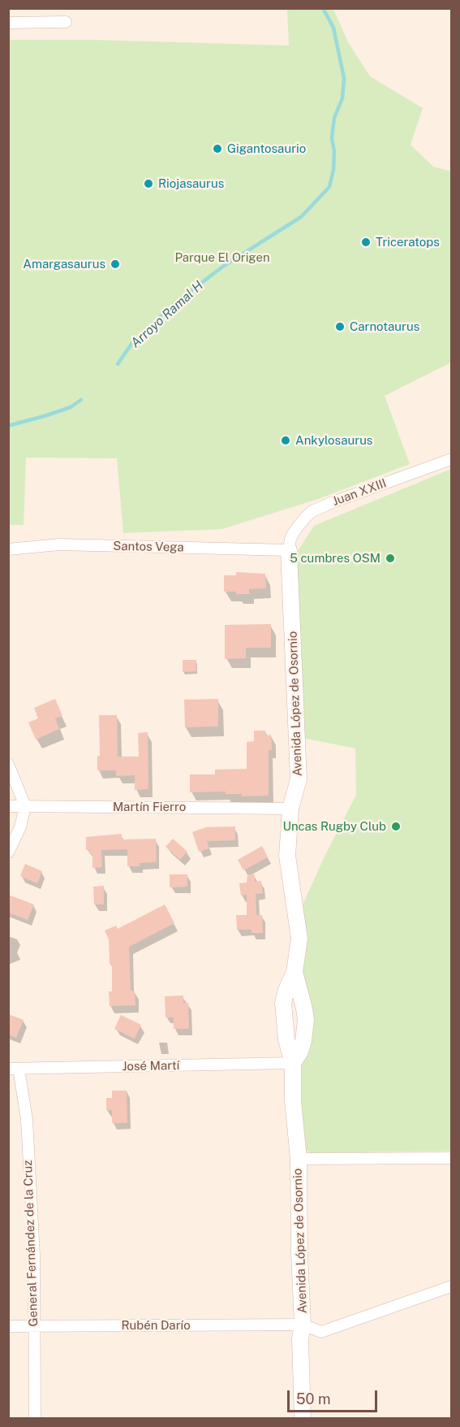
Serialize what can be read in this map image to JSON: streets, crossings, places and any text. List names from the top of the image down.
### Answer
{
  "streets": {
    "street": [
      "Juan XXIII",
      "Santos Vega",
      "Avenida López de Osornio",
      "Martín Fierro",
      "José Martí",
      "General Fernández de la Cruz",
      "Rubén Darío"
    ]
  },
  "crossings": [
    ["Juan XXIII", "Santos Vega"],
    ["Juan XXIII", "Avenida López de Osornio"],
    ["Santos Vega", "Avenida López de Osornio"],
    ["Avenida López de Osornio", "Martín Fierro"],
    ["Avenida López de Osornio", "José Martí"],
    ["Avenida López de Osornio", "Rubén Darío"],
    ["José Martí", "General Fernández de la Cruz"],
    ["General Fernández de la Cruz", "Rubén Darío"]
  ],
  "water": ["Arroyo Ramal H"],
  "parks": ["Parque El Origen"],
  "places": [
    "Gigantosaurio",
    "Riojasaurus",
    "Triceratops",
    "Amargasaurus",
    "Carnotaurus",
    "Ankylosaurus",
    "5 cumbres OSM",
    "Uncas Rugby Club"
  ],
  "scale_bar": "50 m"
}
